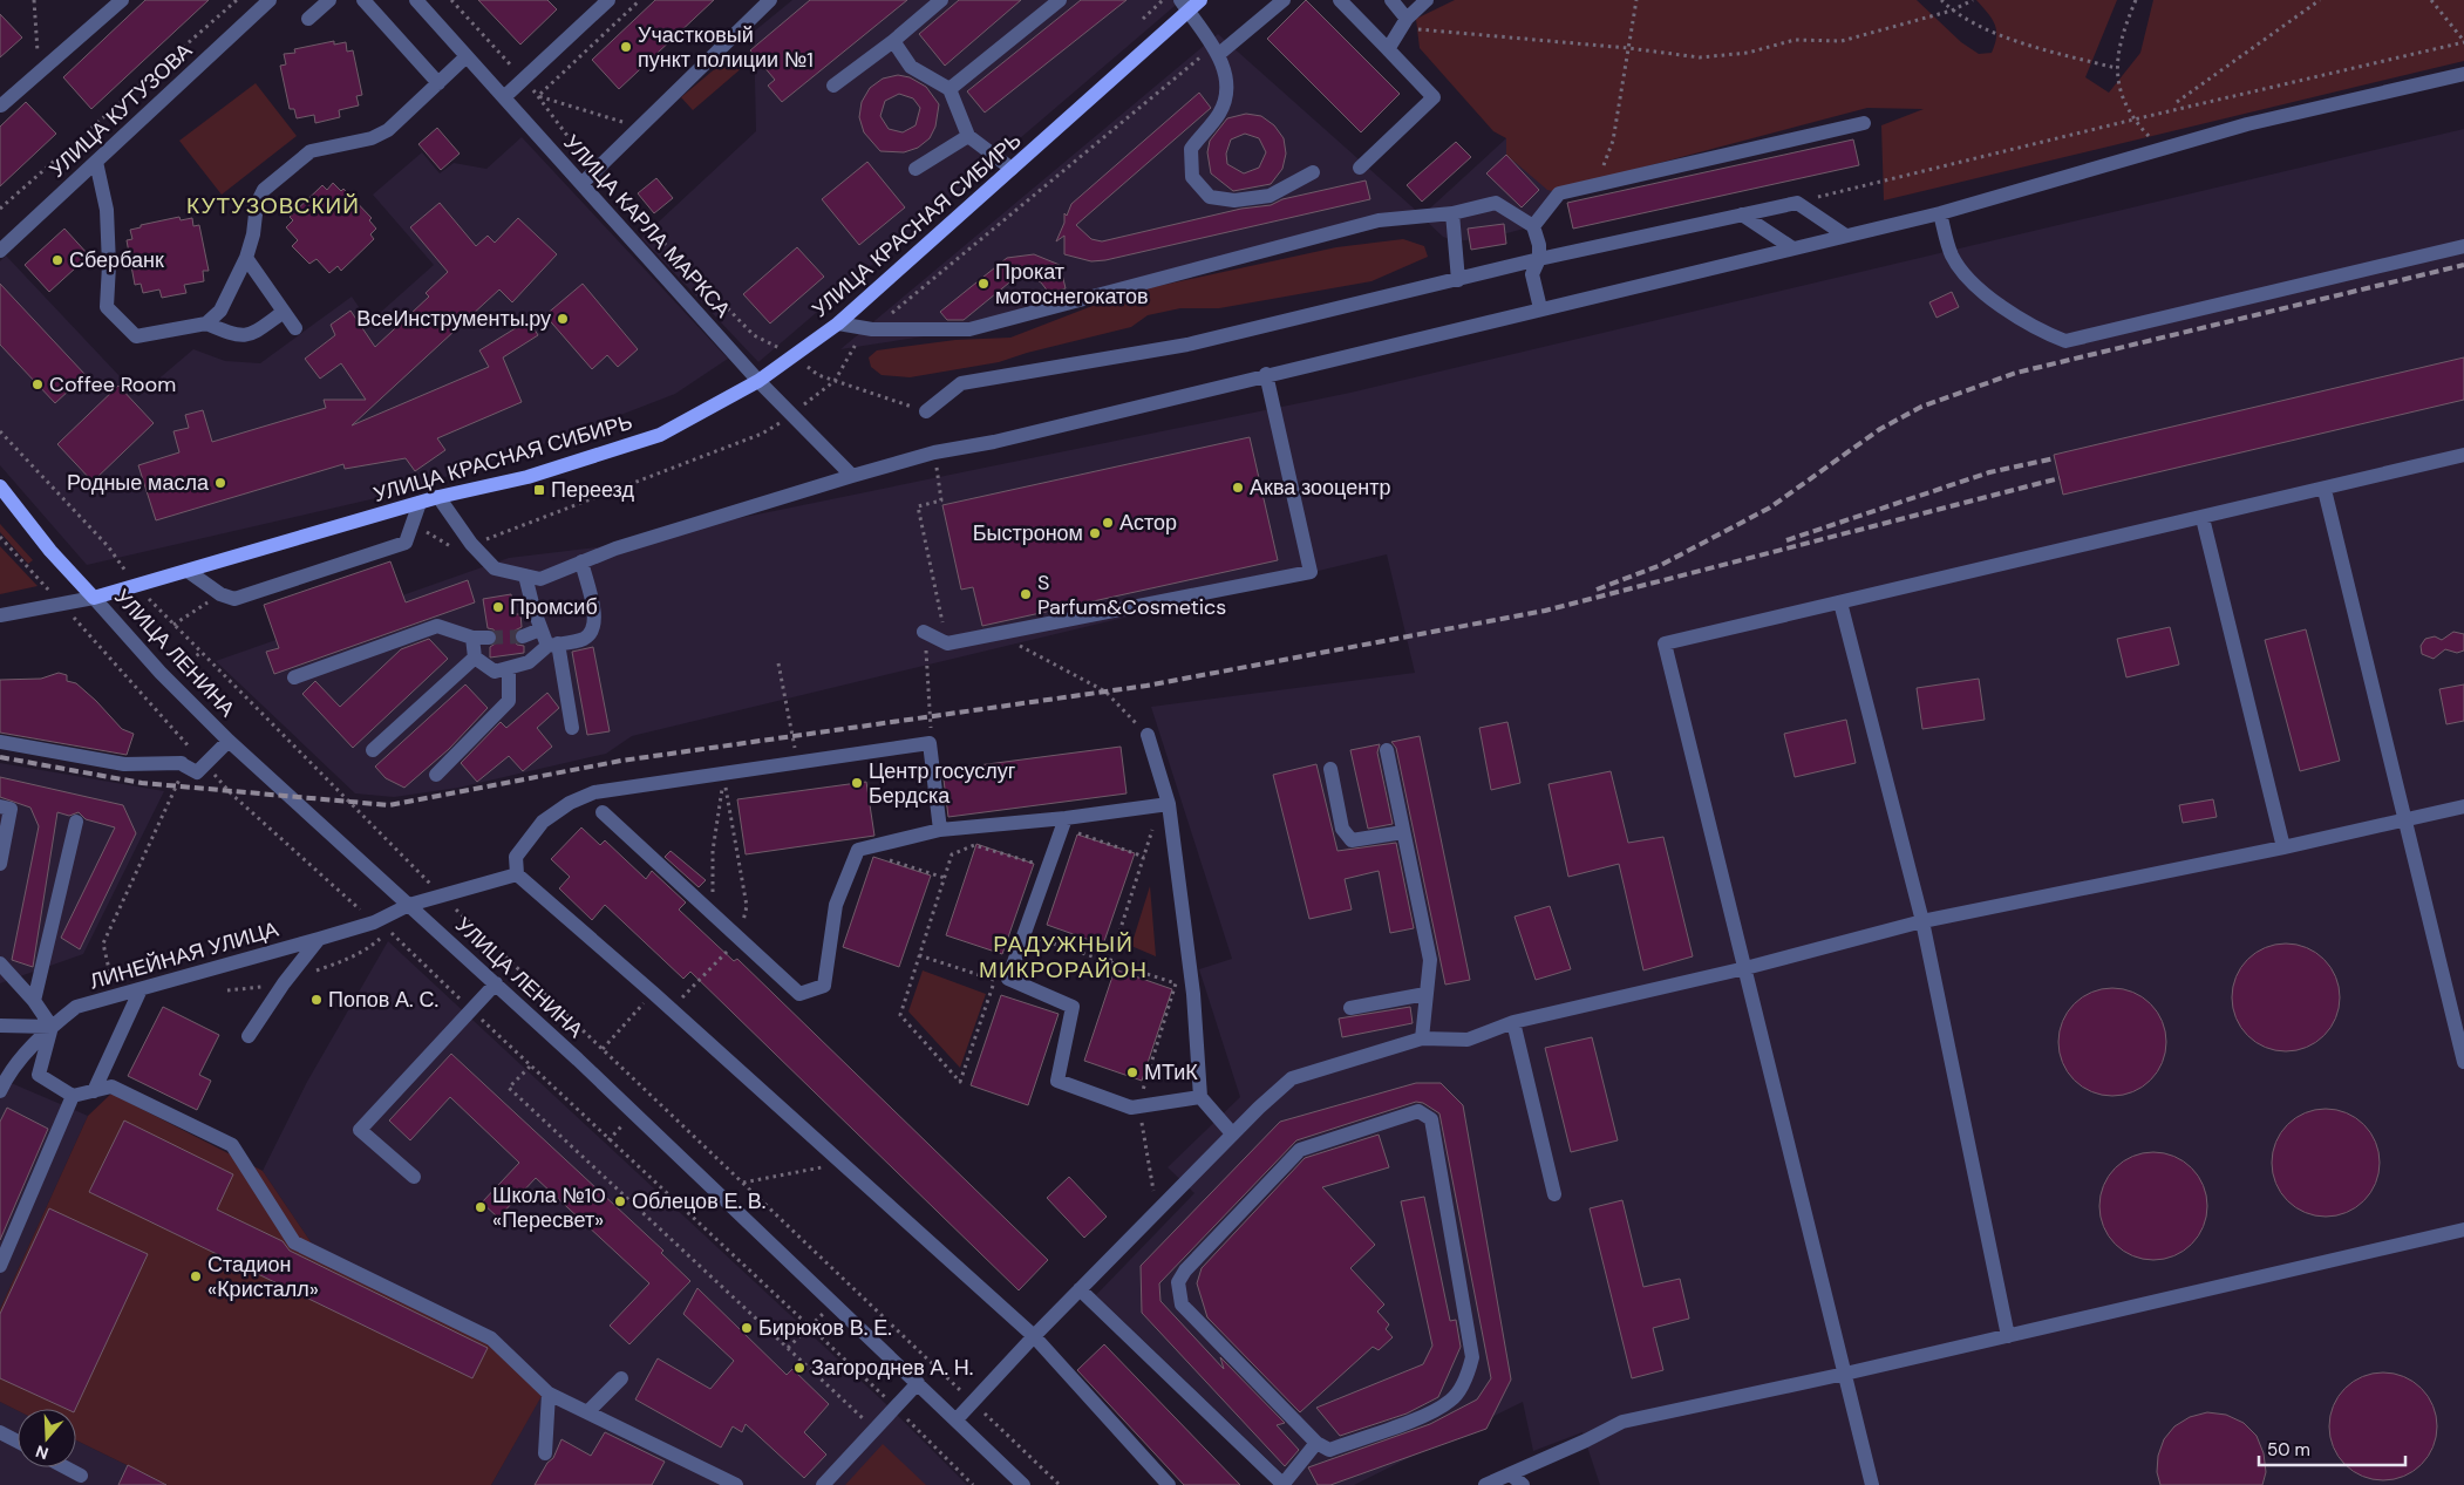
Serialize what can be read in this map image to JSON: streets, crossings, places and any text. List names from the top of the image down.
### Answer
{
  "streets": {
    "main road": ["УЛИЦА КРАСНАЯ СИБИРЬ", "УЛИЦА ЛЕНИНА"],
    "street": ["УЛИЦА КУТУЗОВА", "УЛИЦА КАРЛА МАРКСА", "ЛИНЕЙНАЯ УЛИЦА"]
  },
  "crossings": [
    ["УЛИЦА КРАСНАЯ СИБИРЬ", "УЛИЦА КАРЛА МАРКСА"],
    ["УЛИЦА КРАСНАЯ СИБИРЬ", "УЛИЦА ЛЕНИНА"],
    ["УЛИЦА ЛЕНИНА", "ЛИНЕЙНАЯ УЛИЦА"]
  ],
  "districts": ["КУТУЗОВСКИЙ", "РАДУЖНЫЙ МИКРОРАЙОН"],
  "places": {
    "other": [
      "Участковый пункт полиции №1",
      "Сбербанк",
      "Прокат мотоснегокатов",
      "ВсеИнструменты.ру",
      "Coffee Room",
      "Родные масла",
      "Аква зооцентр",
      "Астор",
      "Быстроном",
      "S Parfum&Cosmetics",
      "Промсиб",
      "Центр госуслуг Бердска",
      "Попов А. С.",
      "МТиК",
      "Облецов Е. В.",
      "Школа №10 «Пересвет»",
      "Стадион «Кристалл»",
      "Бирюков В. Е.",
      "Загороднев А. Н."
    ],
    "transit": ["Переезд"]
  },
  "scale_bar": "50 m",
  "north": "bottom"
}
